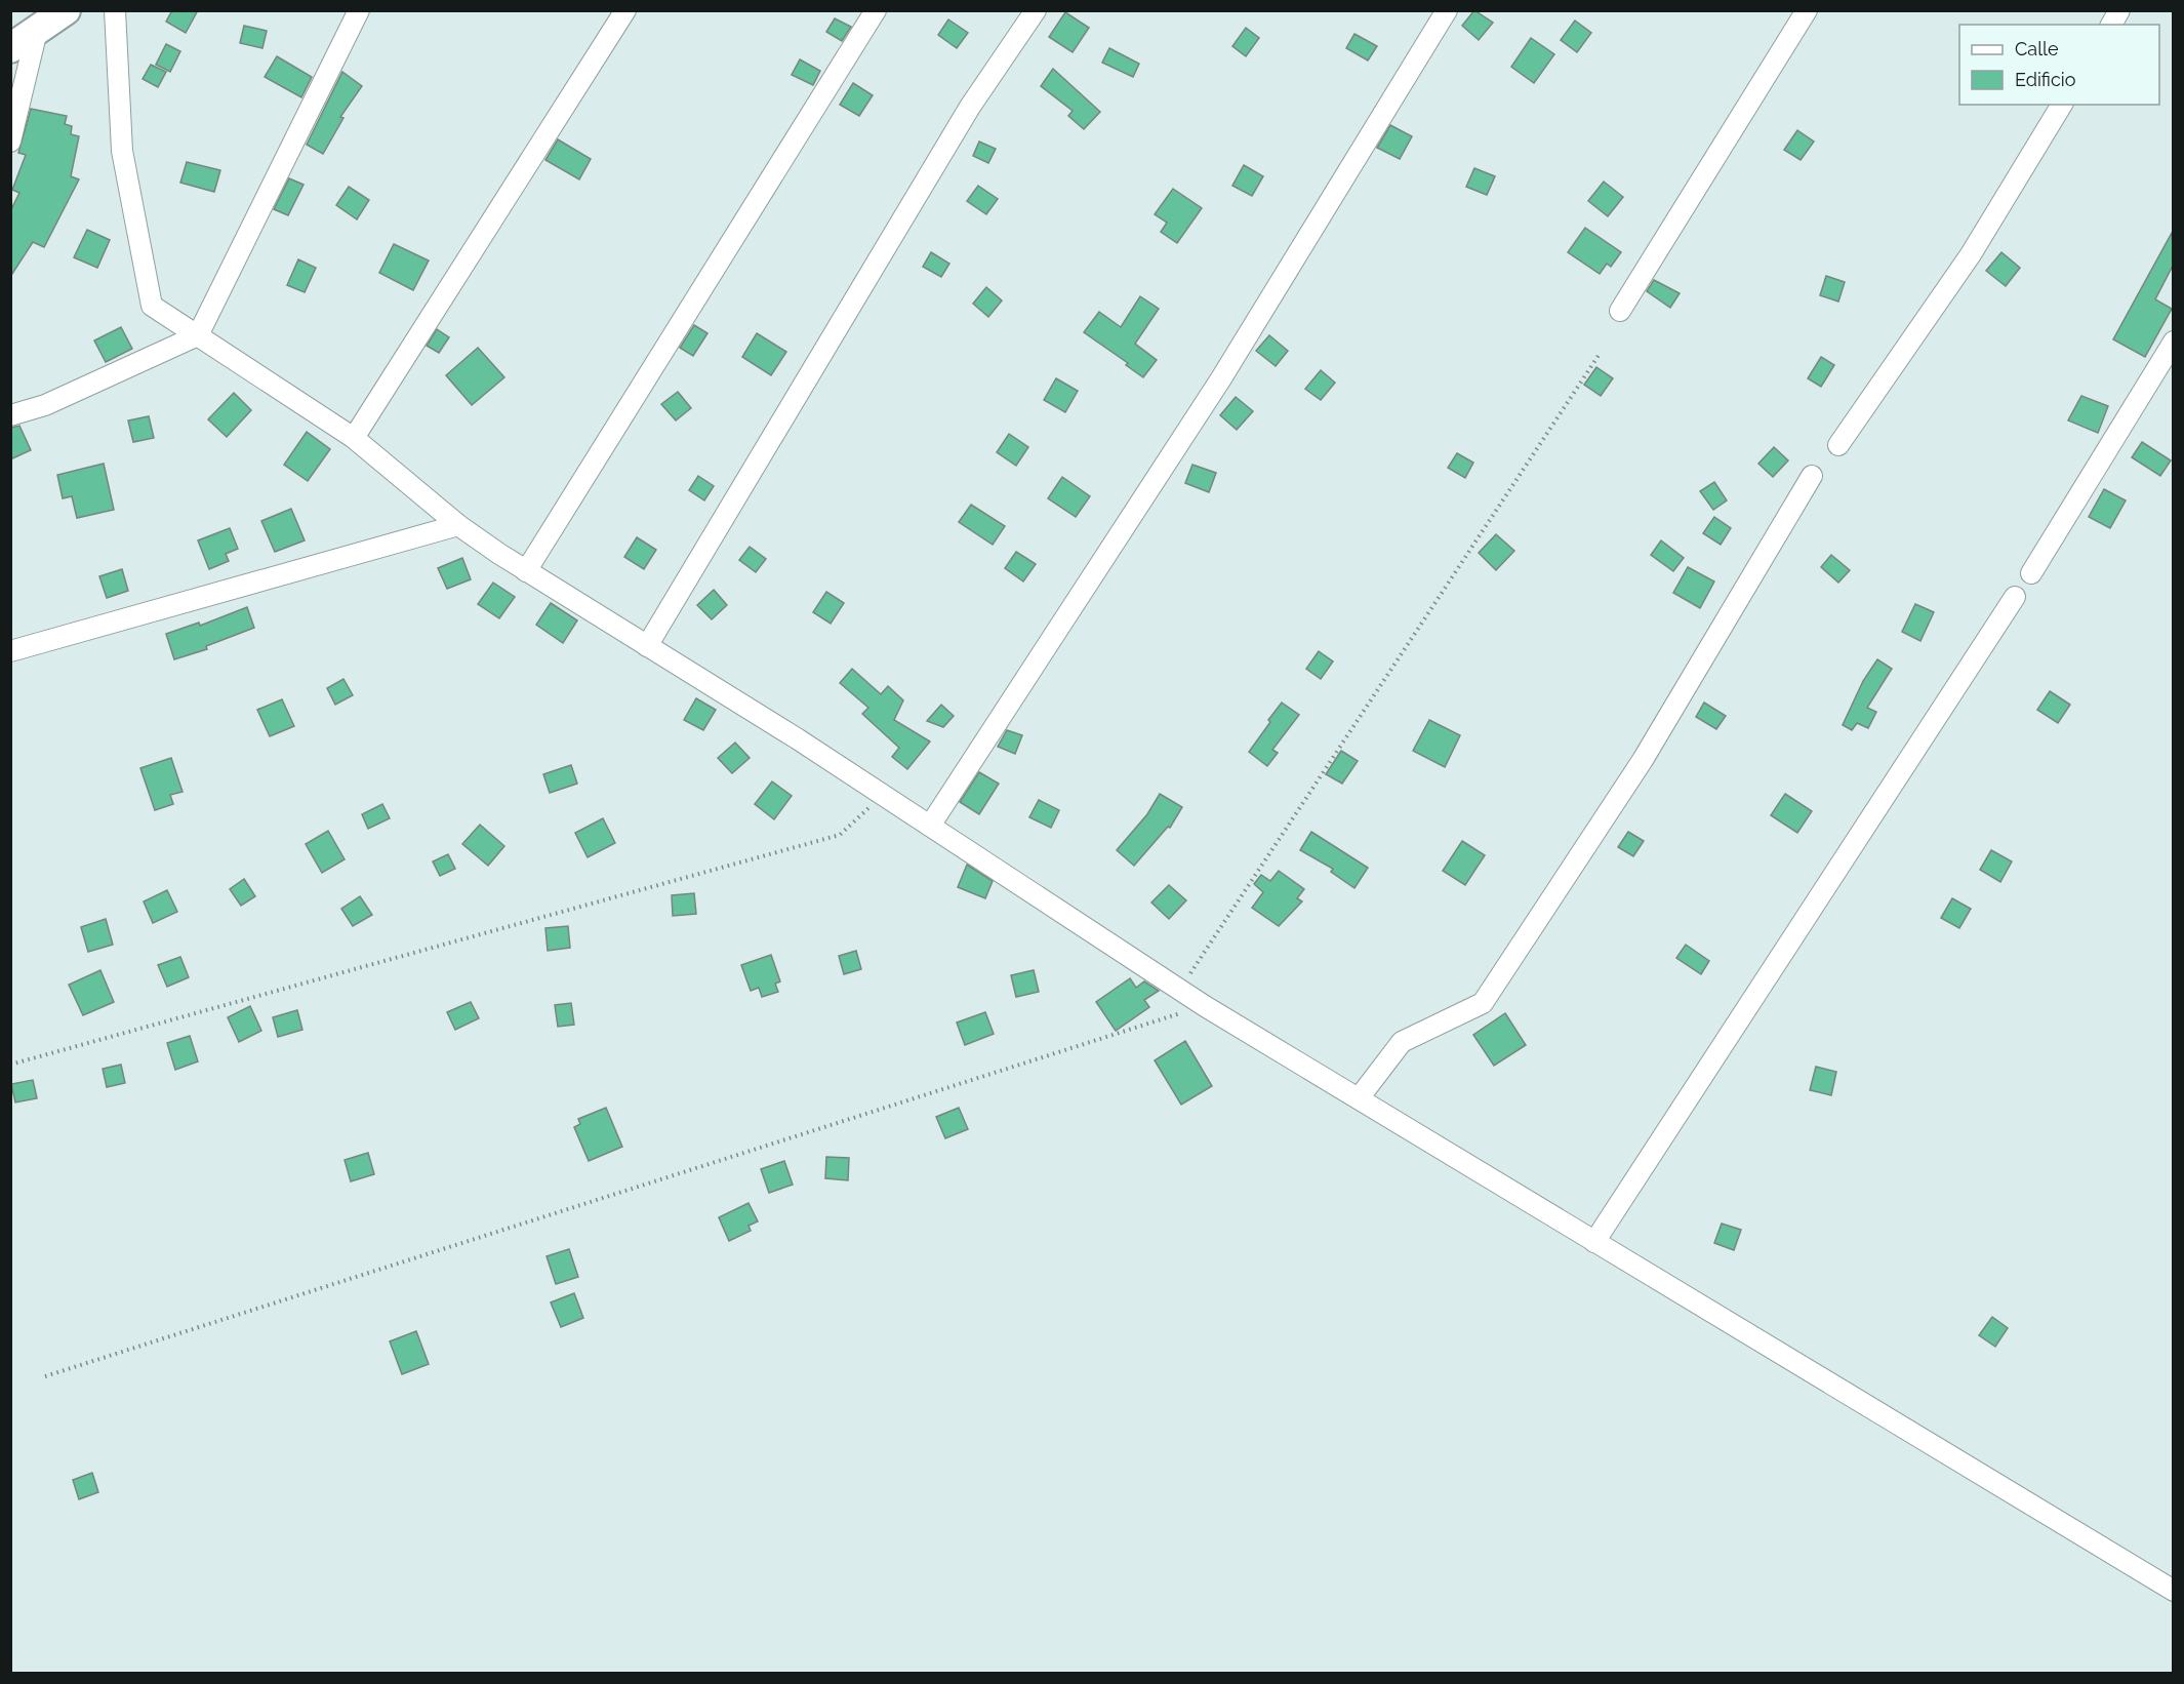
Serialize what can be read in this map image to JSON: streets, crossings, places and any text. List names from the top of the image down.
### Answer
{
  "legend": ["Calle", "Edificio"]
}
